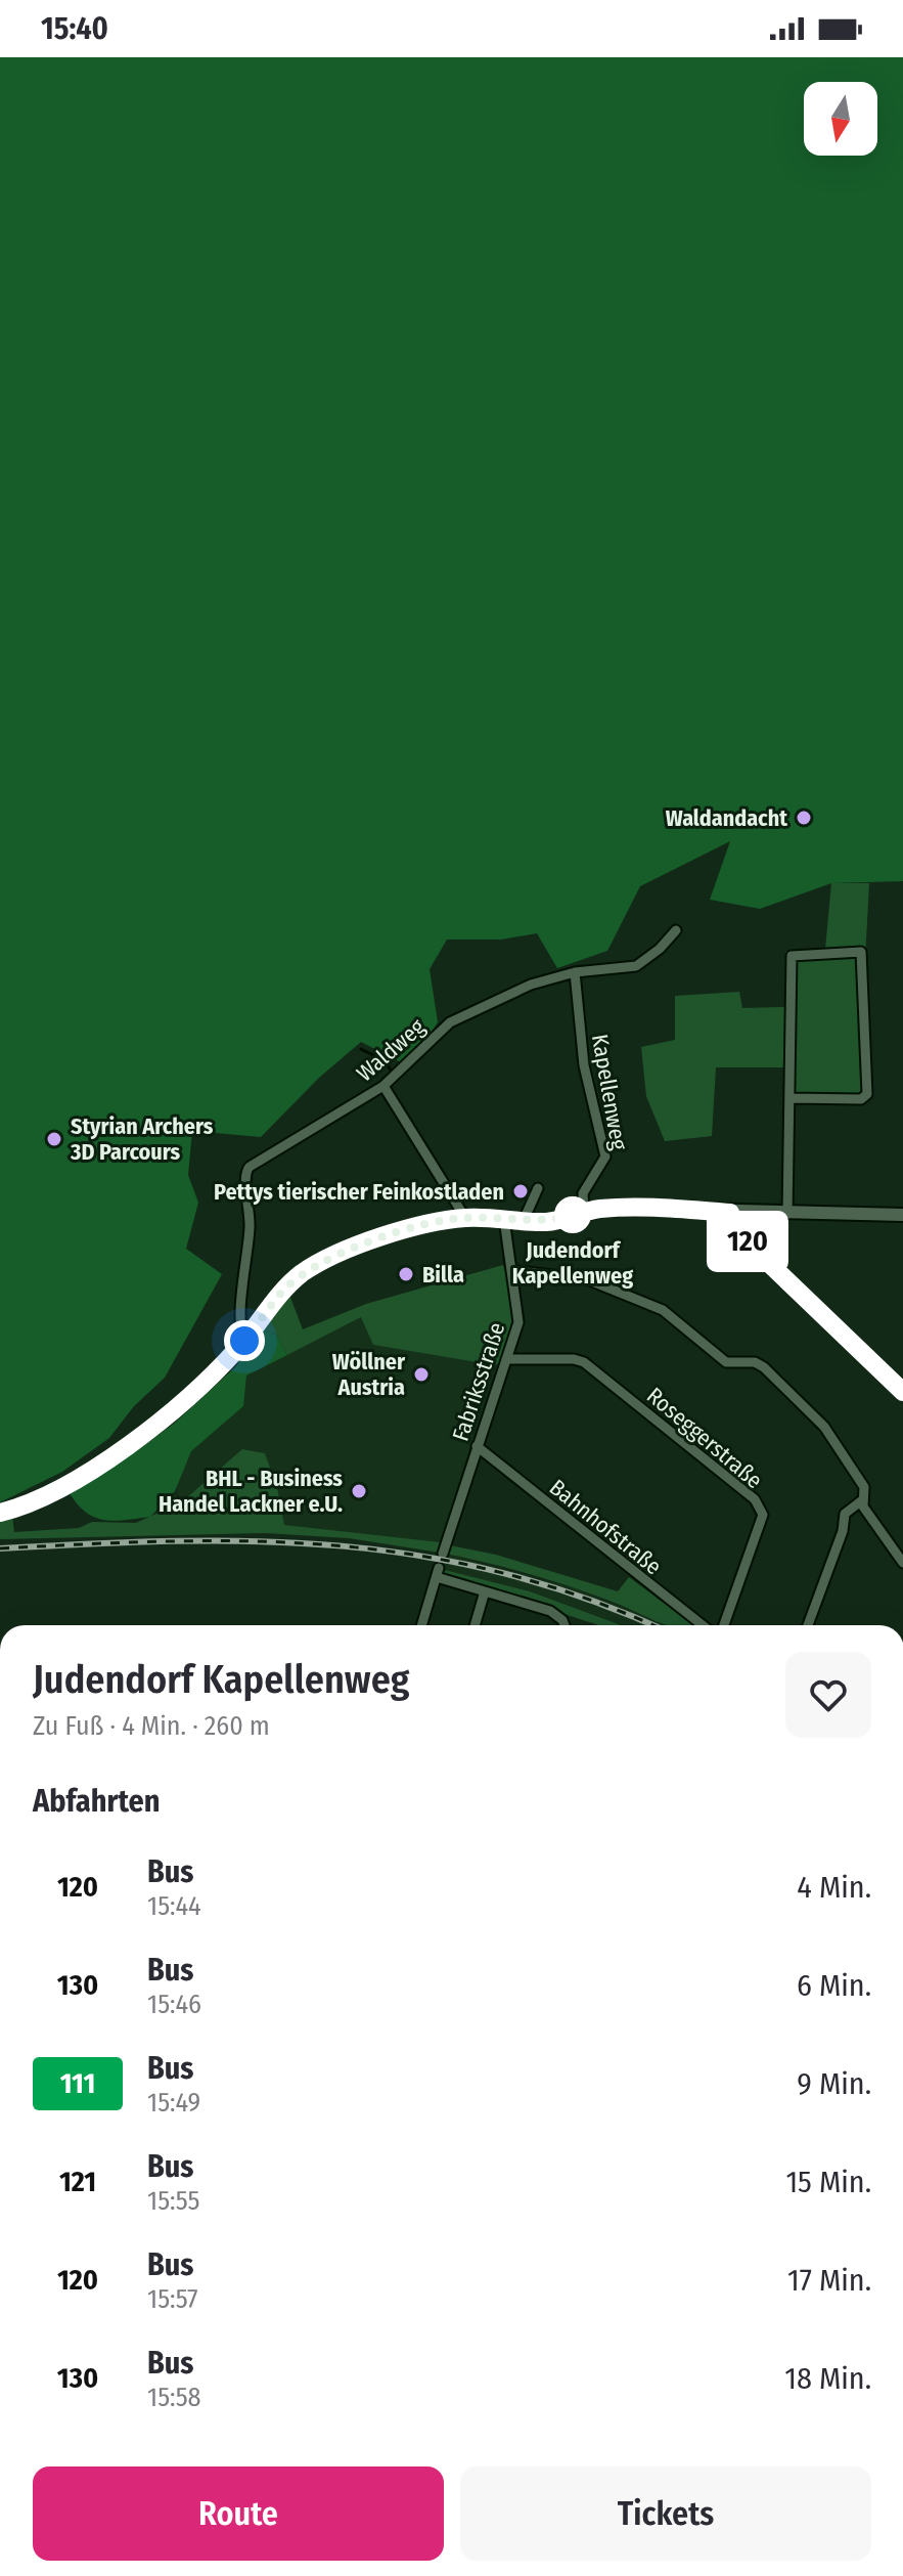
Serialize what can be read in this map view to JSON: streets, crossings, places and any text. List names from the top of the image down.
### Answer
{
  "streets": {
    "street": [
      "Waldweg",
      "Kapellenweg",
      "Fabriksstraße",
      "Roseggerstraße",
      "Bahnhofstraße"
    ]
  },
  "crossings": [
    ["Waldweg", "Kapellenweg"],
    ["Fabriksstraße", "Roseggerstraße"],
    ["Fabriksstraße", "Bahnhofstraße"]
  ],
  "places": [
    "Waldandacht",
    "Styrian Archers 3D Parcours",
    "Pettys tierischer Feinkostladen",
    "Judendorf Kapellenweg",
    "Billa",
    "Wöllner Austria",
    "BHL - Business Handel Lackner e.U."
  ],
  "lines": ["bus line 120"],
  "north": "bottom",
  "page": {
    "status": "15:40",
    "on_map": "120",
    "heading": [
      ["Judendorf Kapellenweg", "Zu Fuß · 4 Min. · 260 m"],
      "Abfahrten"
    ],
    "list": [
      {
        "mark": "120",
        "name": "Bus",
        "note": "15:44",
        "value": "4 Min."
      },
      {
        "mark": "130",
        "name": "Bus",
        "note": "15:46",
        "value": "6 Min."
      },
      {
        "mark": "111",
        "name": "Bus",
        "note": "15:49",
        "value": "9 Min."
      },
      {
        "mark": "121",
        "name": "Bus",
        "note": "15:55",
        "value": "15 Min."
      },
      {
        "mark": "120",
        "name": "Bus",
        "note": "15:57",
        "value": "17 Min."
      },
      {
        "mark": "130",
        "name": "Bus",
        "note": "15:58",
        "value": "18 Min."
      }
    ],
    "buttons": ["Route", "Tickets"]
  }
}
